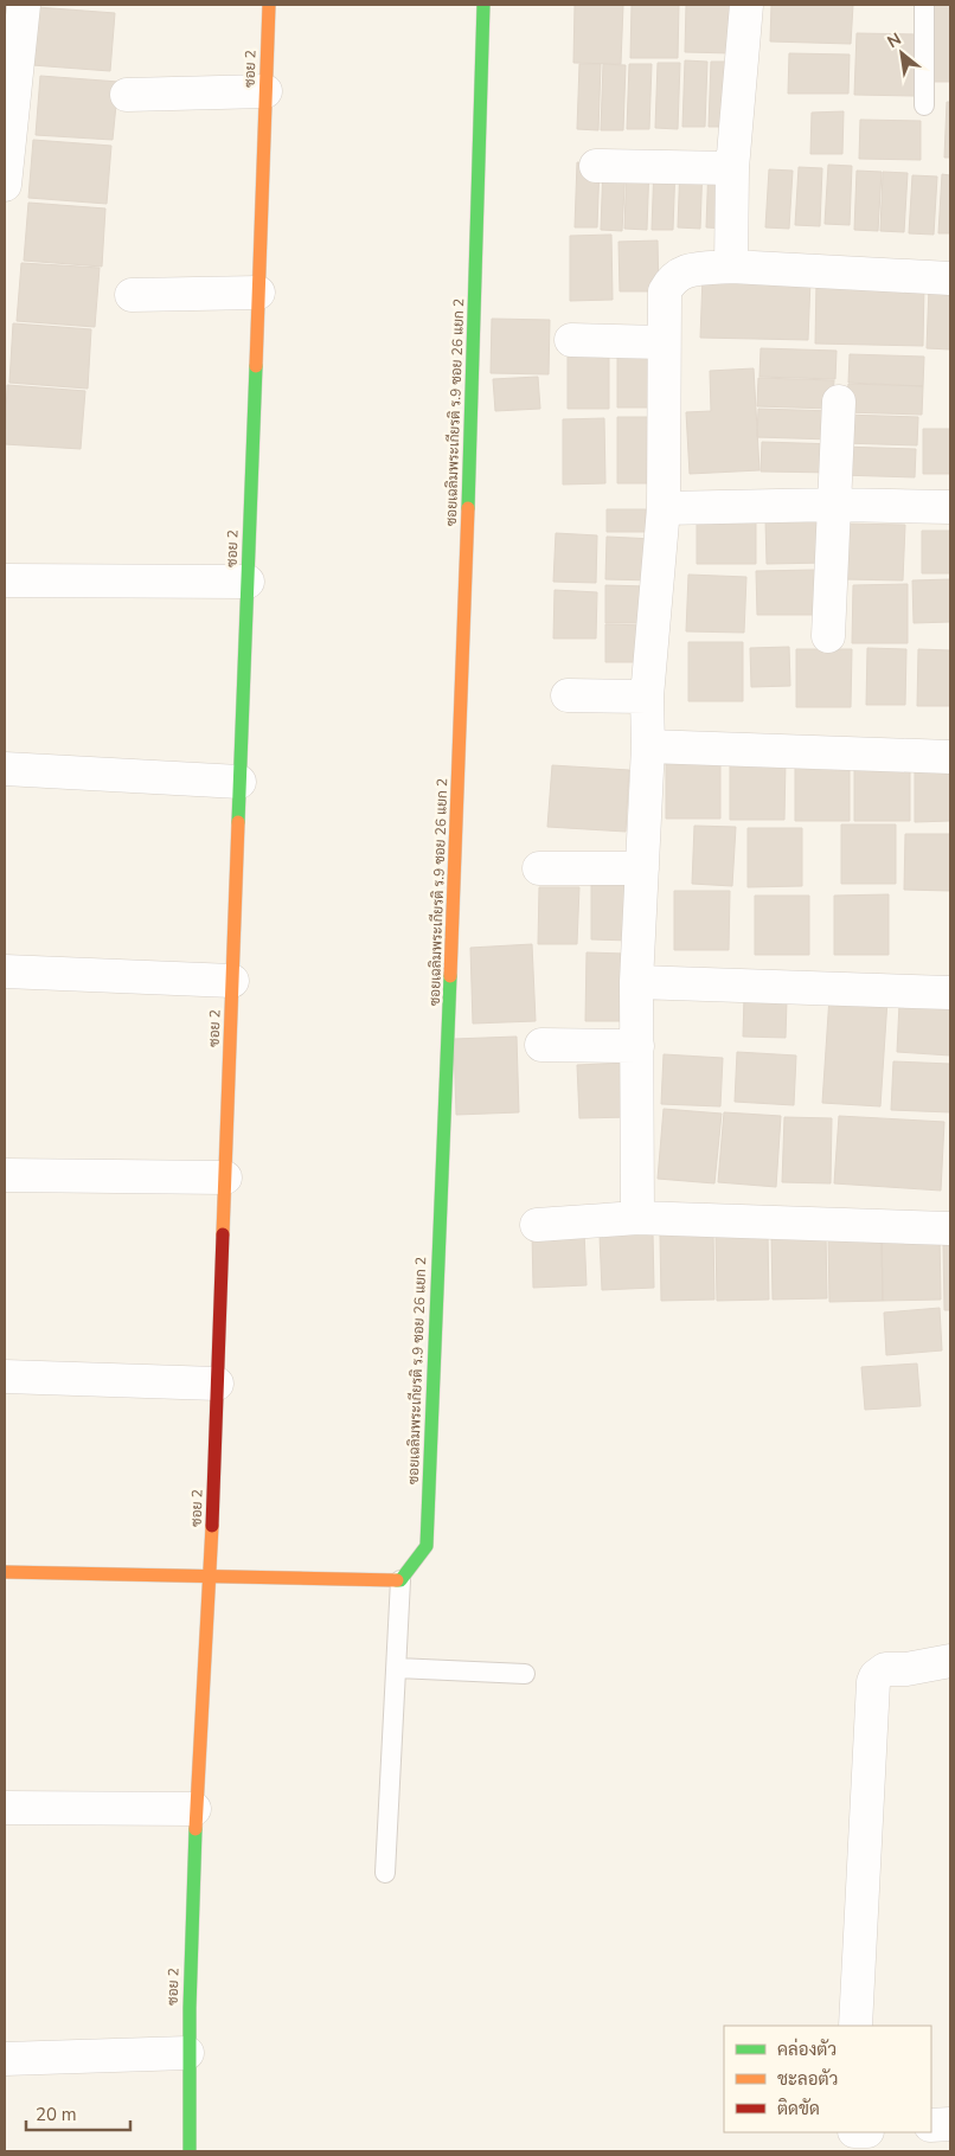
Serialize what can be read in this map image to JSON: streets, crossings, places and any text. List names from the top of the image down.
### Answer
{
  "streets": {
    "street": ["ซอย 2", "ซอยเฉลิมพระเกียรติ ร.9 ซอย 26 แยก 2"]
  },
  "legend": ["คล่องตัว", "ชะลอตัว", "ติดขัด"],
  "scale_bar": "20 m",
  "north": "top left"
}
